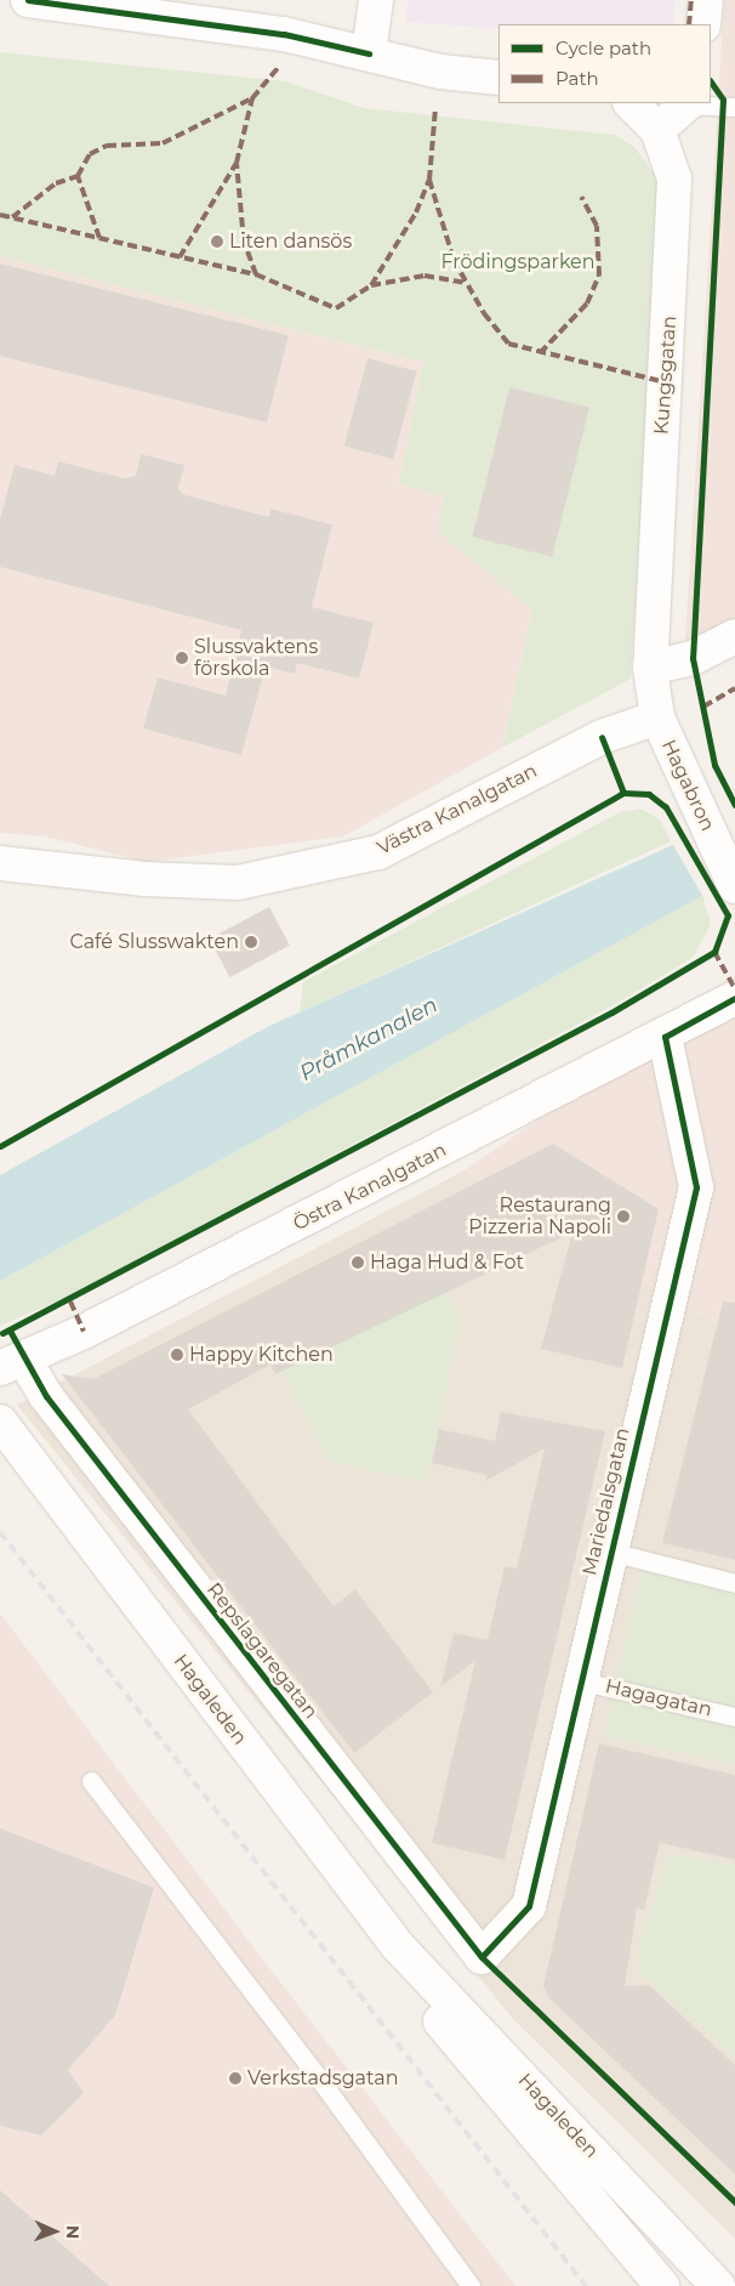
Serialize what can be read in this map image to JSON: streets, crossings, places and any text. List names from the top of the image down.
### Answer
{
  "streets": {
    "street": [
      "Kungsgatan",
      "Hagabron",
      "Västra Kanalgatan",
      "Östra Kanalgatan",
      "Mariedalsgatan",
      "Repslagaregatan",
      "Hagaleden"
    ],
    "lane": ["Hagagatan"]
  },
  "crossings": [
    ["Hagabron", "Västra Kanalgatan"],
    ["Östra Kanalgatan", "Mariedalsgatan"],
    ["Östra Kanalgatan", "Repslagaregatan"],
    ["Mariedalsgatan", "Repslagaregatan"],
    ["Mariedalsgatan", "Hagagatan"]
  ],
  "water": ["Pråmkanalen"],
  "parks": ["Frödingsparken"],
  "places": [
    "Liten dansös",
    "Slussvaktens förskola",
    "Café Slusswakten",
    "Restaurang Pizzeria Napoli",
    "Haga Hud & Fot",
    "Happy Kitchen",
    "Verkstadsgatan"
  ],
  "legend": ["Cycle path", "Path"],
  "north": "right"
}
